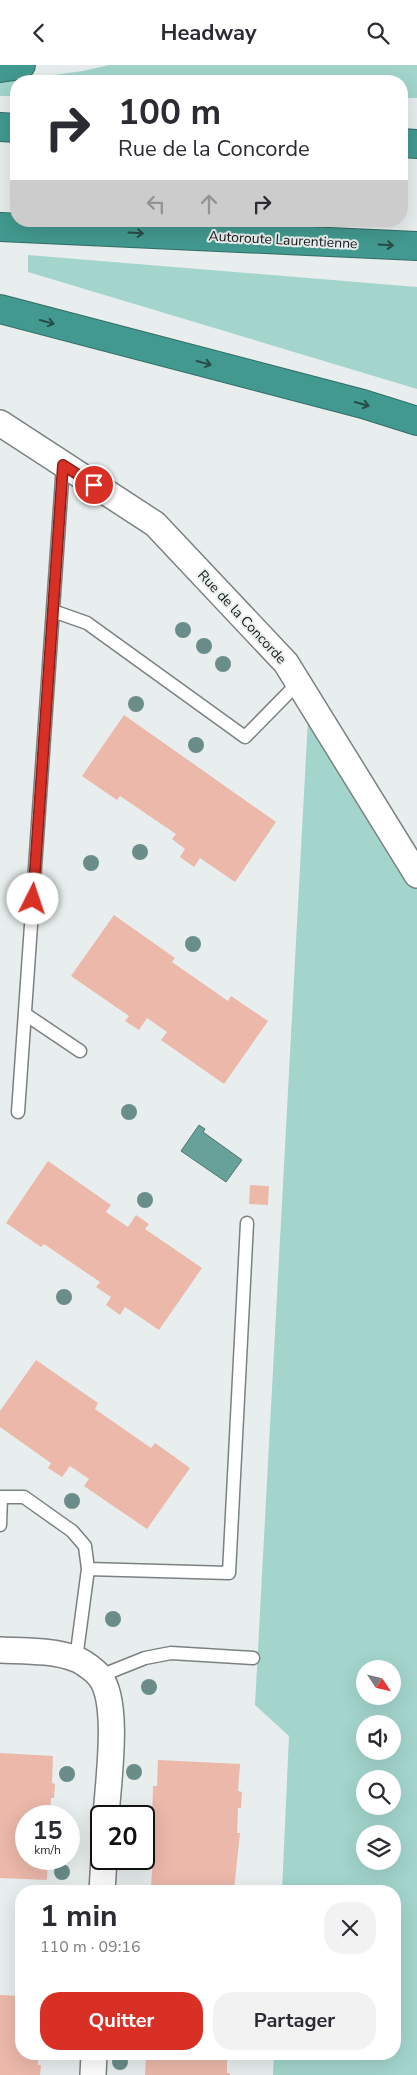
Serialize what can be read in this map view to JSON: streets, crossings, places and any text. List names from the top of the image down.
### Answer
{
  "streets": {
    "highway": ["Autoroute Laurentienne"],
    "street": ["Rue de la Concorde"]
  },
  "north": "bottom right",
  "page": {
    "header": "Headway",
    "turn": ["100 m", "Rue de la Concorde"],
    "speed": "15 km/h",
    "limit": "20",
    "heading": ["1 min", "110 m · 09:16"],
    "buttons": ["Quitter", "Partager"]
  }
}
